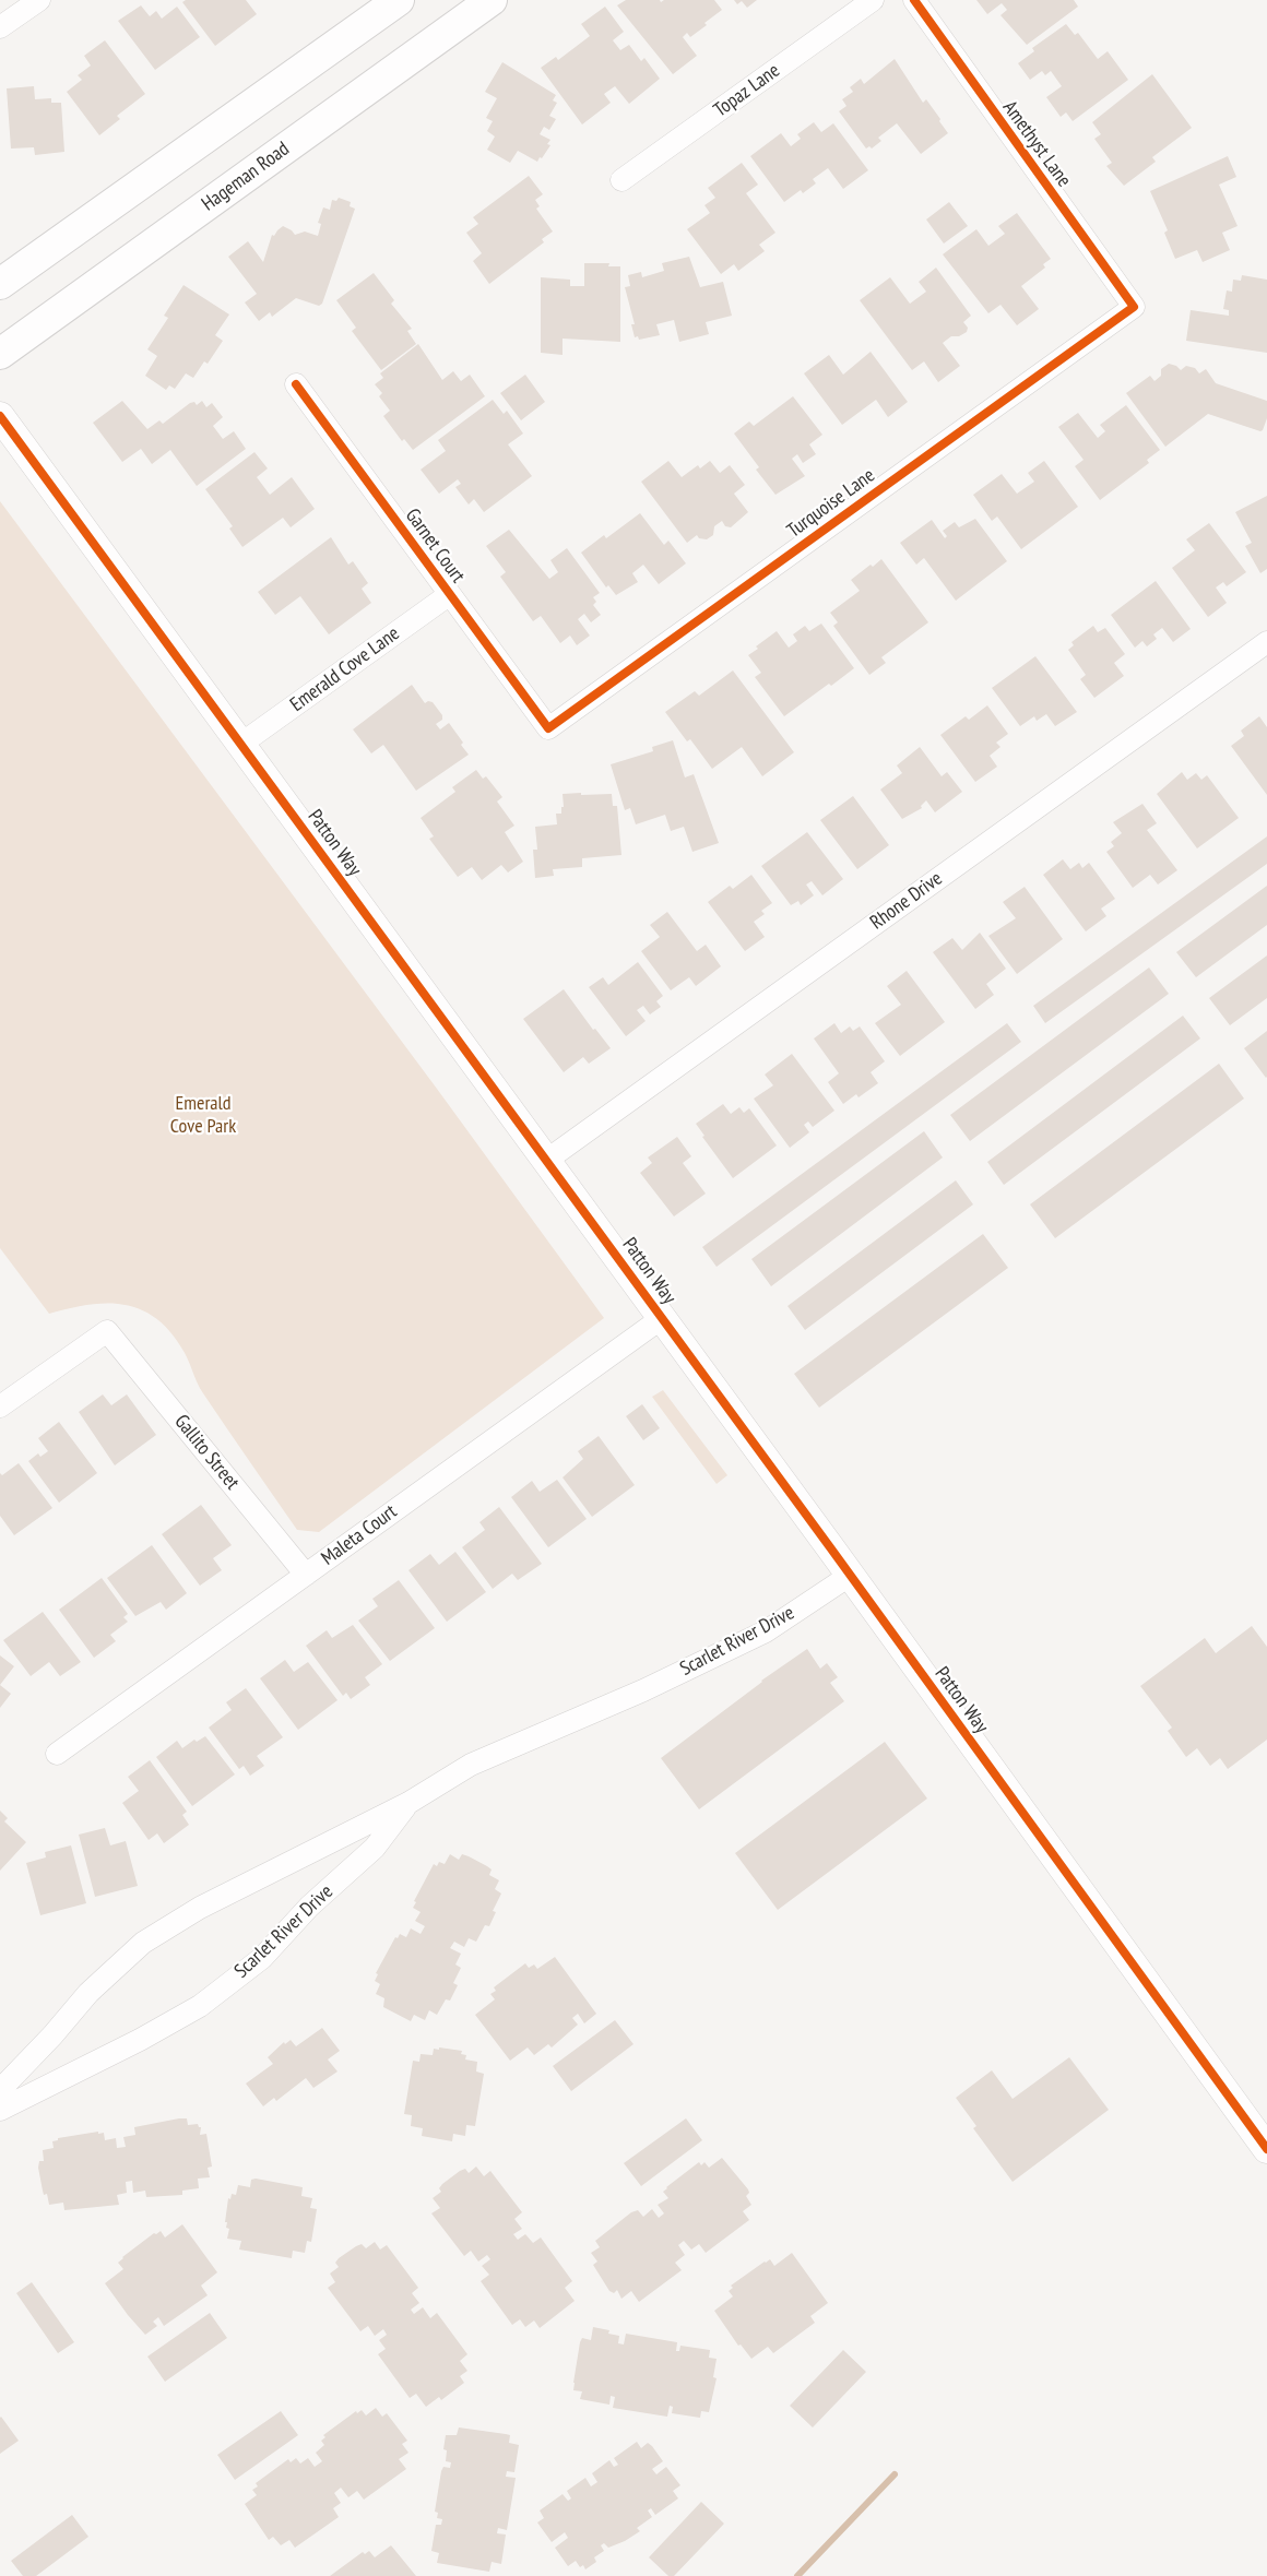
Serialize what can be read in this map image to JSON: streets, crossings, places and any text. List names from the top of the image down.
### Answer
{
  "streets": {
    "main road": ["Hageman Road"],
    "street": [
      "Topaz Lane",
      "Amethyst Lane",
      "Turquoise Lane",
      "Garnet Court",
      "Emerald Cove Lane",
      "Patton Way",
      "Rhone Drive",
      "Gallito Street",
      "Maleta Court",
      "Scarlet River Drive"
    ]
  },
  "crossings": [
    ["Amethyst Lane", "Turquoise Lane"],
    ["Turquoise Lane", "Garnet Court"],
    ["Garnet Court", "Emerald Cove Lane"],
    ["Emerald Cove Lane", "Patton Way"],
    ["Patton Way", "Rhone Drive"],
    ["Patton Way", "Maleta Court"],
    ["Patton Way", "Scarlet River Drive"],
    ["Gallito Street", "Maleta Court"]
  ],
  "parks": ["Emerald Cove Park"]
}
